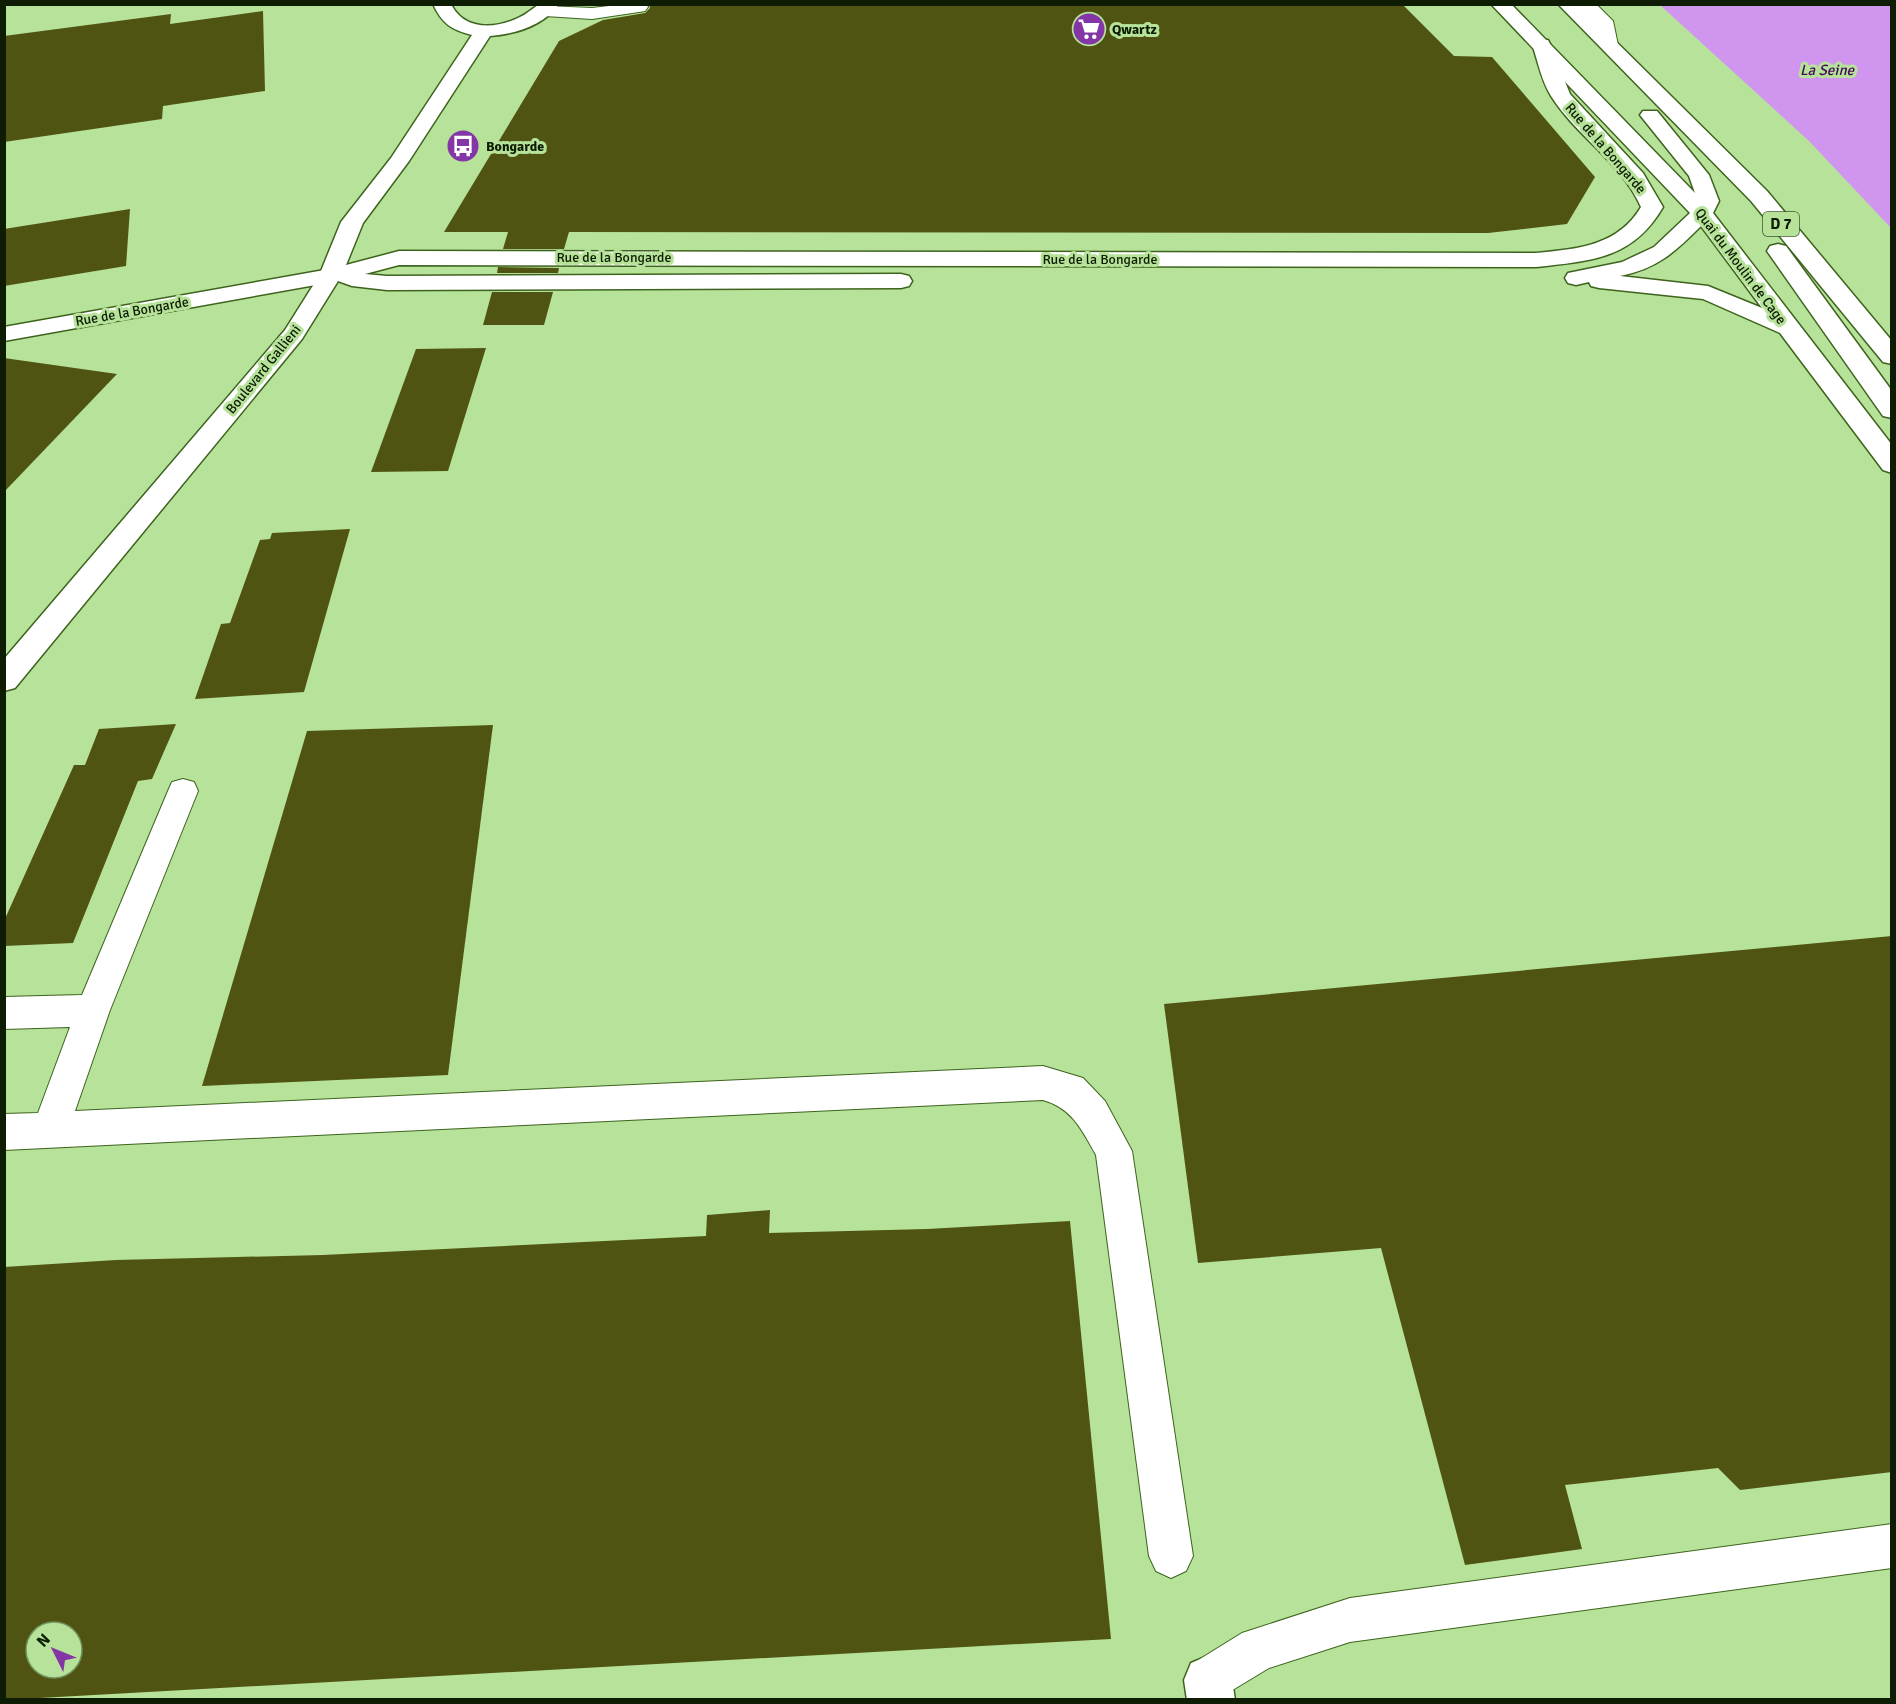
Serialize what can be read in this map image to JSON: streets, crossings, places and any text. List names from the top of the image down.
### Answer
{
  "streets": {
    "main road": [
      "Rue de la Bongarde",
      "D 7",
      "Quai du Moulin de Cage",
      "Boulevard Gallieni"
    ]
  },
  "crossings": [
    ["Rue de la Bongarde", "Quai du Moulin de Cage"],
    ["Rue de la Bongarde", "Boulevard Gallieni"]
  ],
  "water": ["La Seine"],
  "places": {
    "supermarket": ["Qwartz"],
    "bus stop": ["Bongarde"]
  },
  "north": "top left"
}
